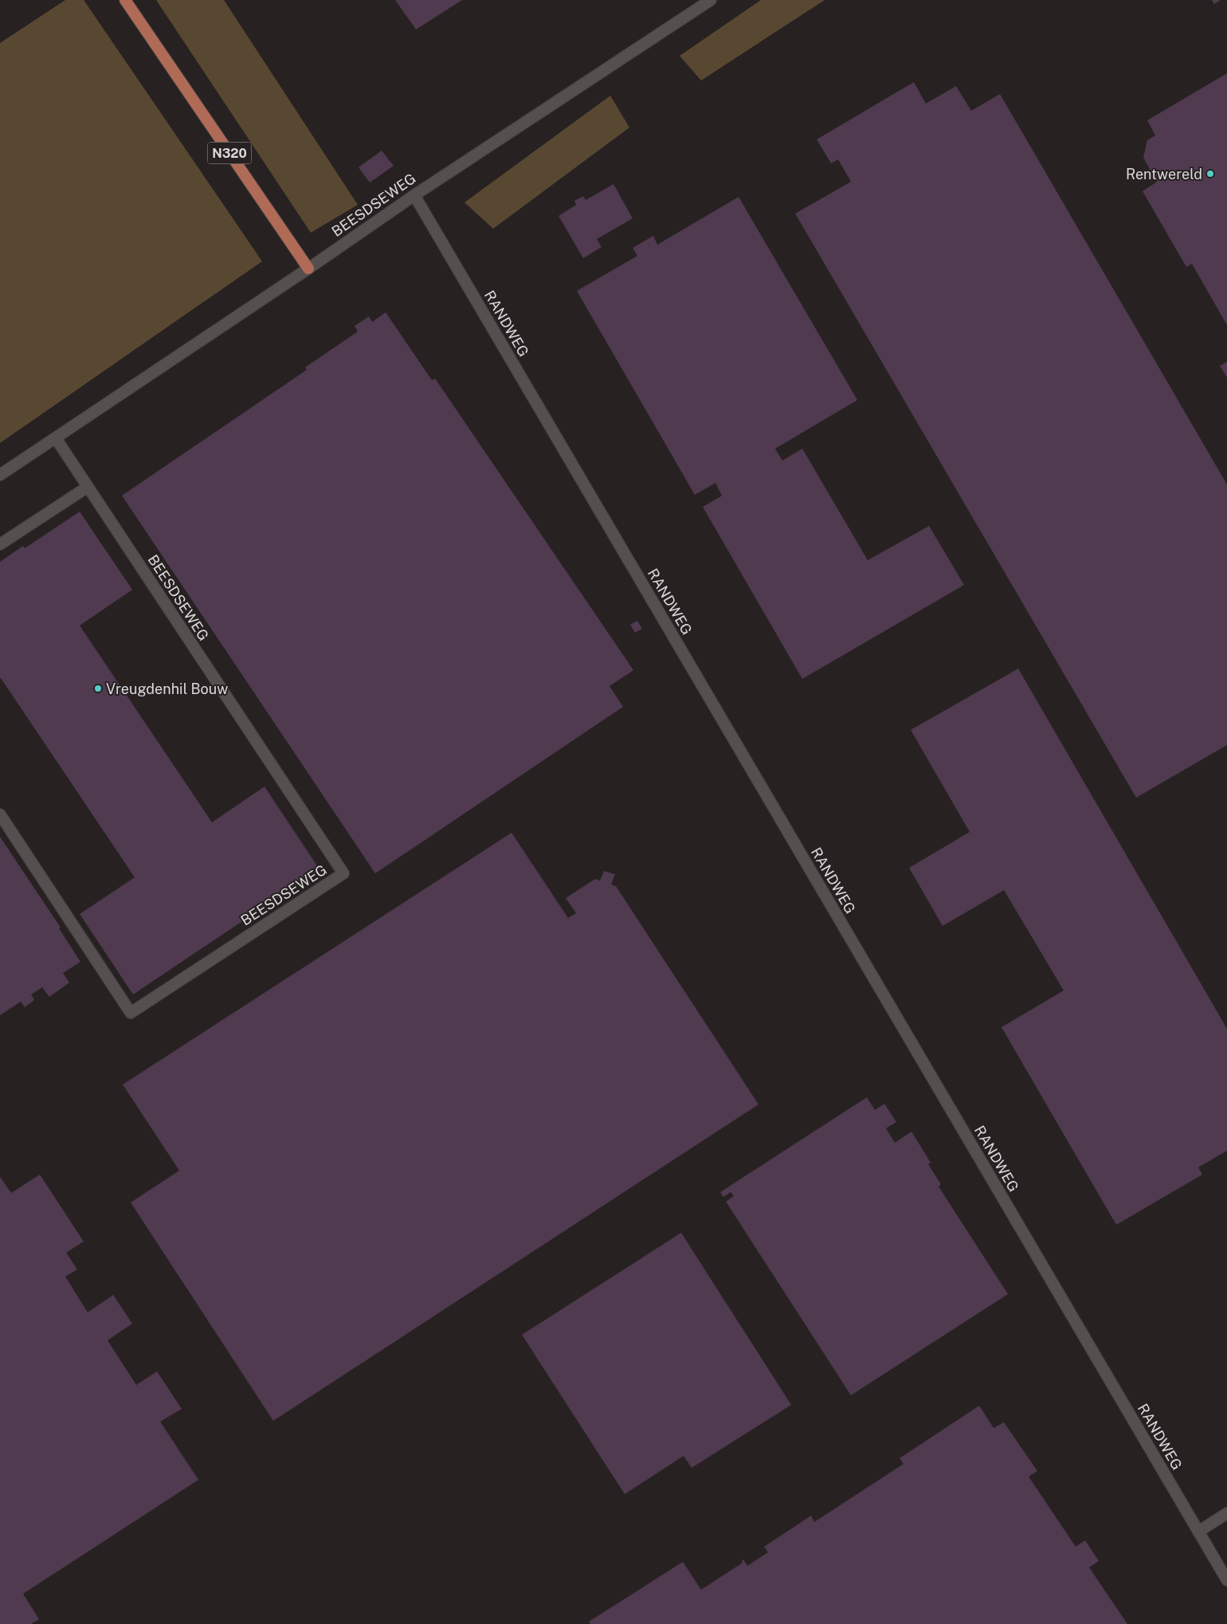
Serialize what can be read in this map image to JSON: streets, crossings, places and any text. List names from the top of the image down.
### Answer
{
  "streets": {
    "main road": ["N320"],
    "street": ["BEESDSEWEG", "RANDWEG"]
  },
  "crossings": [
    ["N320", "BEESDSEWEG"],
    ["BEESDSEWEG", "RANDWEG"]
  ],
  "places": ["Rentwereld", "Vreugdenhil Bouw"]
}
